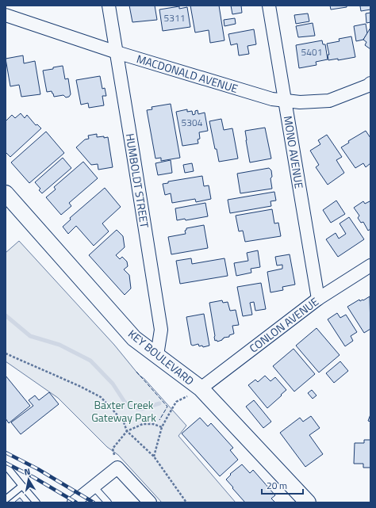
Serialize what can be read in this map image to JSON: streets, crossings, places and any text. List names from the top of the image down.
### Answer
{
  "streets": {
    "street": [
      "MACDONALD AVENUE",
      "MONO AVENUE",
      "HUMBOLDT STREET",
      "CONLON AVENUE",
      "KEY BOULEVARD"
    ]
  },
  "crossings": [
    ["MACDONALD AVENUE", "MONO AVENUE"],
    ["MACDONALD AVENUE", "HUMBOLDT STREET"],
    ["MONO AVENUE", "CONLON AVENUE"],
    ["HUMBOLDT STREET", "KEY BOULEVARD"],
    ["CONLON AVENUE", "KEY BOULEVARD"]
  ],
  "parks": ["Baxter Creek Gateway Park"],
  "house_numbers": ["5311", "5401", "5304"],
  "scale_bar": "20 m",
  "north": "top"
}
